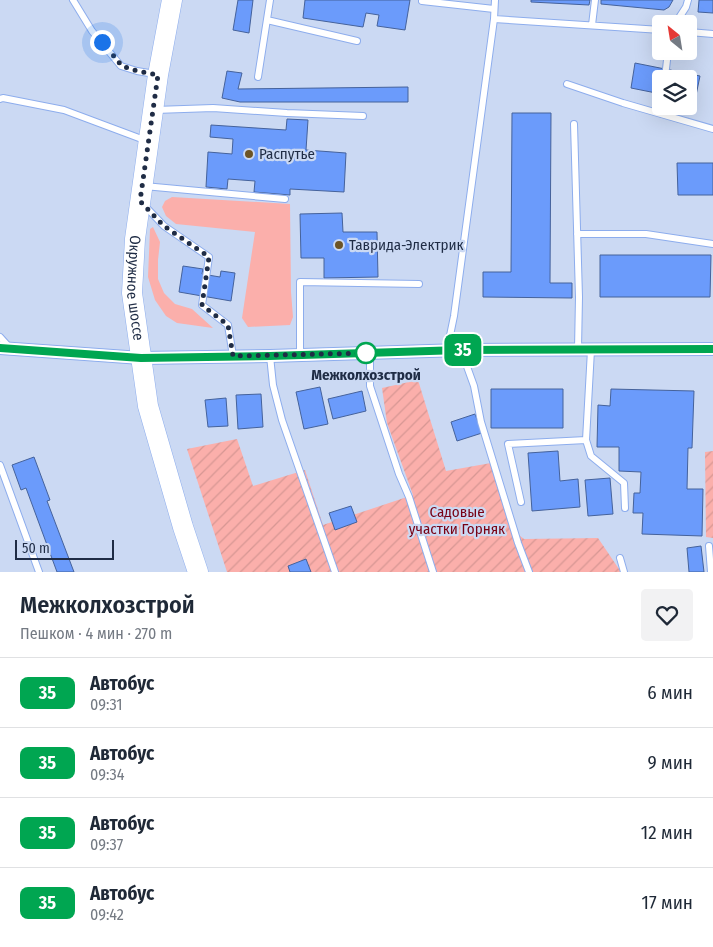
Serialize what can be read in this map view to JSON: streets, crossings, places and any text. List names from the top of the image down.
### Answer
{
  "streets": {
    "main road": ["Окружное шоссе"]
  },
  "parks": ["Садовые участки Горняк"],
  "places": ["Распутье", "Таврида-Электрик", "Межколхозстрой"],
  "lines": ["bus line 35"],
  "scale_bar": "50 m",
  "north": "top left",
  "page": {
    "on_map": "35",
    "scale": "50 m",
    "heading": ["Межколхозстрой", "Пешком · 4 мин · 270 m"],
    "list": [
      {
        "mark": "35",
        "name": "Автобус",
        "note": "09:31",
        "value": "6 мин"
      },
      {
        "mark": "35",
        "name": "Автобус",
        "note": "09:34",
        "value": "9 мин"
      },
      {
        "mark": "35",
        "name": "Автобус",
        "note": "09:37",
        "value": "12 мин"
      },
      {
        "mark": "35",
        "name": "Автобус",
        "note": "09:42",
        "value": "17 мин"
      }
    ]
  }
}
